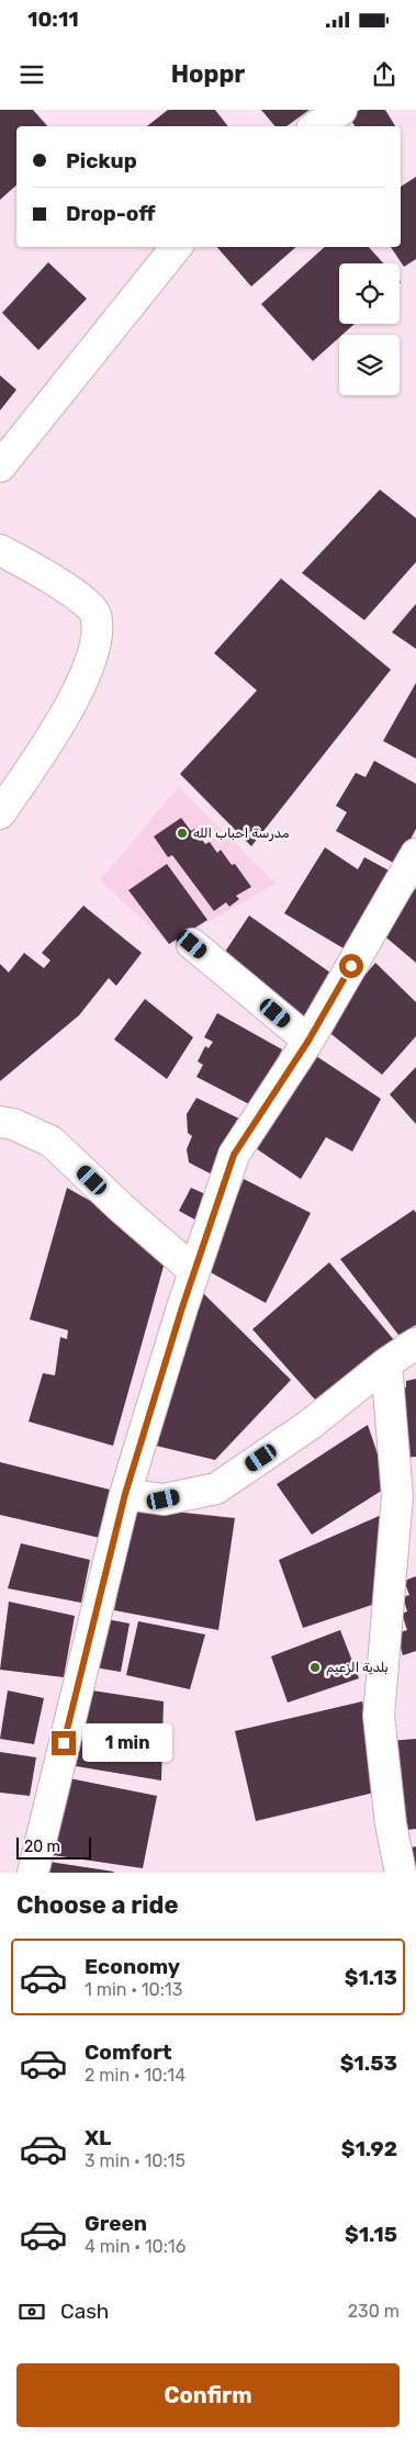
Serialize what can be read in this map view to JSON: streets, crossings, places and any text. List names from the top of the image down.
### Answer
{
  "places": ["مدرسة احباب الله", "بلدية الزعيم"],
  "scale_bar": "20 m",
  "page": {
    "status": "10:11",
    "header": "Hoppr",
    "banner": ["Pickup", "Drop-off"],
    "bubble": "1 min",
    "scale": "20 m",
    "heading": "Choose a ride",
    "list": [
      {
        "name": "Economy",
        "note": "1 min · 10:13",
        "value": "$1.13"
      },
      {
        "name": "Comfort",
        "note": "2 min · 10:14",
        "value": "$1.53"
      },
      {
        "name": "XL",
        "note": "3 min · 10:15",
        "value": "$1.92"
      },
      {
        "name": "Green",
        "note": "4 min · 10:16",
        "value": "$1.15"
      }
    ],
    "pay": ["Cash", "230 m"],
    "buttons": "Confirm"
  }
}
